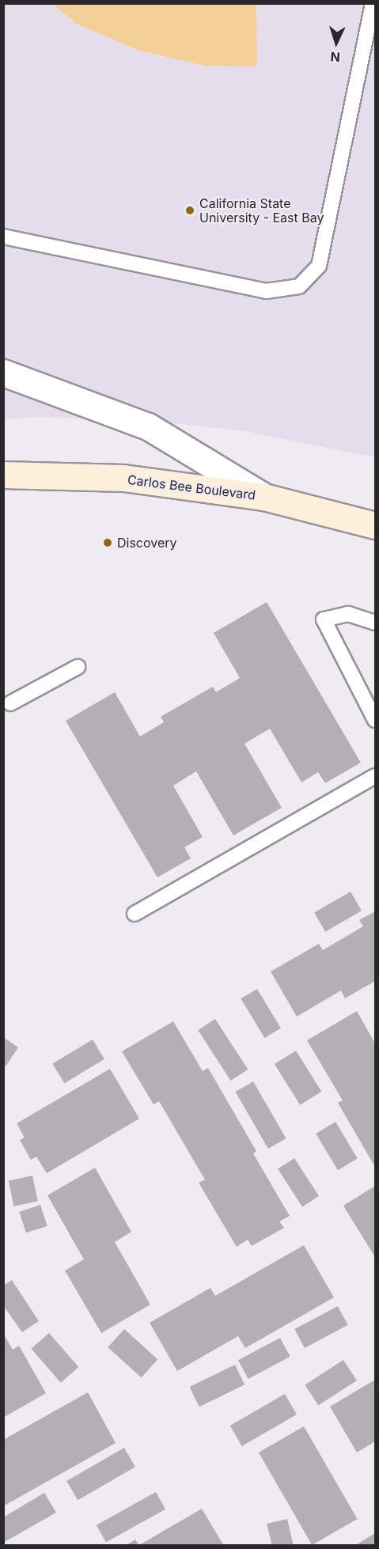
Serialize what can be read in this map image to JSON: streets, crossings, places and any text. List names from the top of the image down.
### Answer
{
  "streets": {
    "main road": ["Carlos Bee Boulevard"]
  },
  "places": ["California State University - East Bay", "Discovery"],
  "north": "bottom"
}
